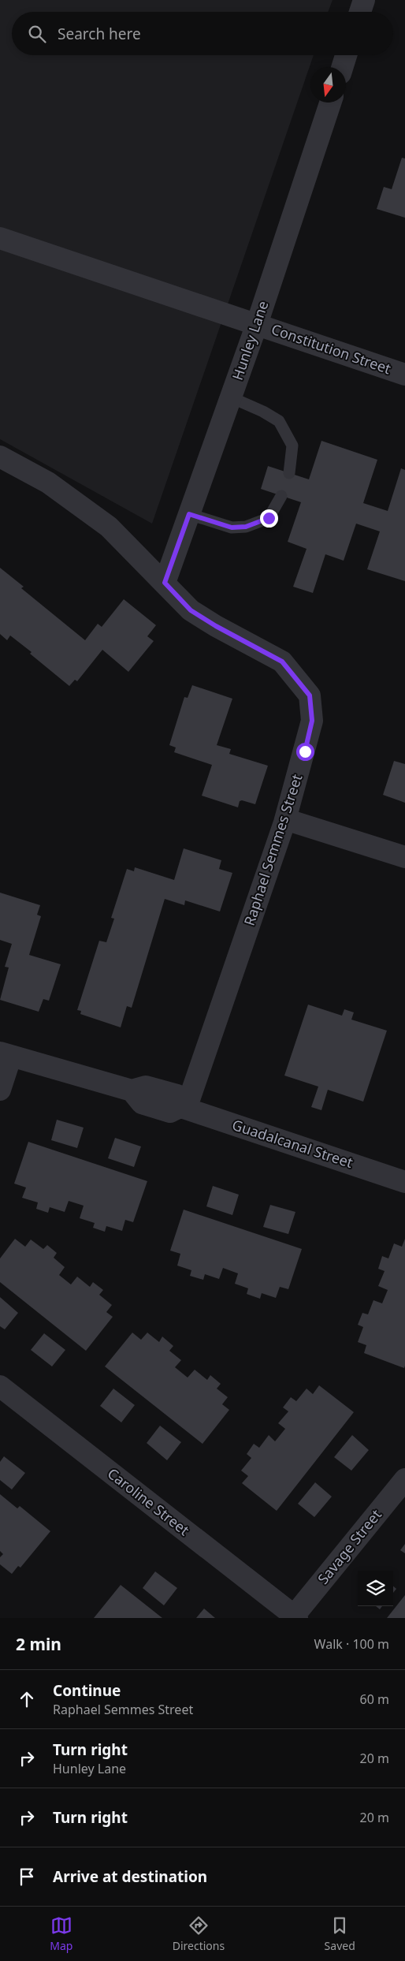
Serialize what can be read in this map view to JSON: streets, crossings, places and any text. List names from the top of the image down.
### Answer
{
  "streets": {
    "street": [
      "Hunley Lane",
      "Constitution Street",
      "Raphael Semmes Street",
      "Guadalcanal Street",
      "Caroline Street",
      "Savage Street"
    ]
  },
  "crossings": [
    ["Hunley Lane", "Constitution Street"],
    ["Hunley Lane", "Raphael Semmes Street"],
    ["Raphael Semmes Street", "Guadalcanal Street"],
    ["Caroline Street", "Savage Street"]
  ],
  "north": "bottom",
  "page": {
    "search": "Search here",
    "heading": ["2 min", "Walk · 100 m"],
    "list": [
      ["Continue", "Raphael Semmes Street", "60 m"],
      ["Turn right", "Hunley Lane", "20 m"],
      ["Turn right", "20 m"],
      "Arrive at destination"
    ],
    "nav": ["Map", "Directions", "Saved"]
  }
}
